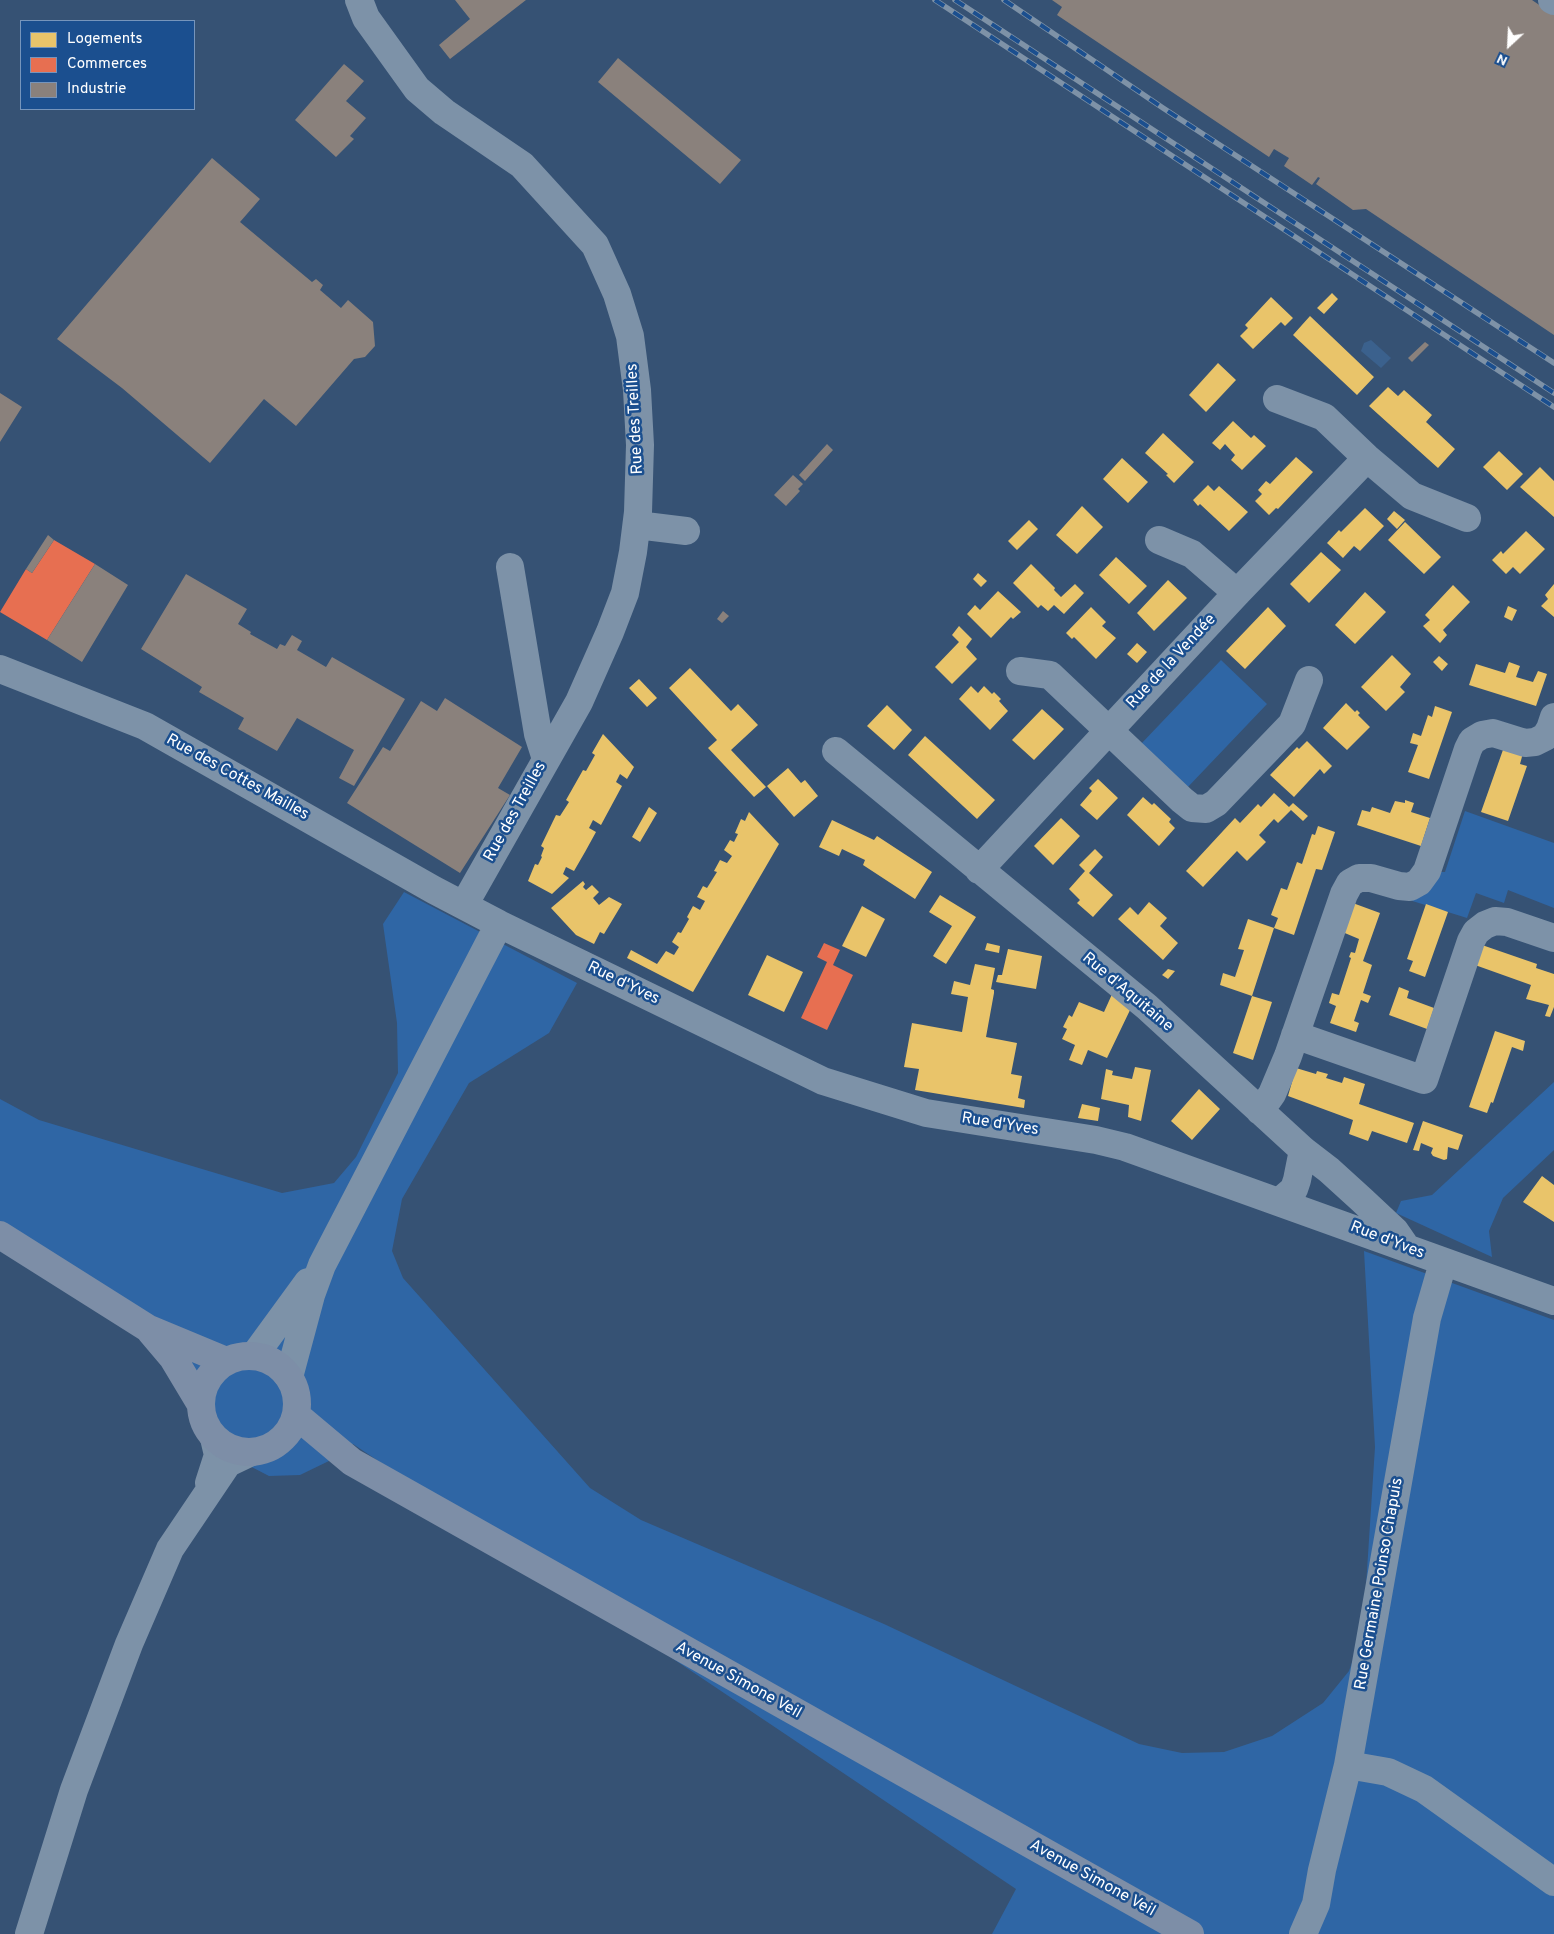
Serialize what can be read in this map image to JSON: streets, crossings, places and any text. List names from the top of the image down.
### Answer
{
  "streets": {
    "main road": ["Avenue Simone Veil"],
    "street": [
      "Rue des Treilles",
      "Rue de la Vendée",
      "Rue des Cottes Mailles",
      "Rue d'Yves",
      "Rue d'Aquitaine",
      "Rue Germaine Poinso Chapuis"
    ]
  },
  "crossings": [
    ["Rue des Treilles", "Rue des Cottes Mailles"],
    ["Rue des Treilles", "Rue d'Yves"],
    ["Rue de la Vendée", "Rue d'Aquitaine"],
    ["Rue des Cottes Mailles", "Rue d'Yves"],
    ["Rue d'Yves", "Rue d'Aquitaine"],
    ["Rue d'Yves", "Rue Germaine Poinso Chapuis"]
  ],
  "legend": ["Logements", "Commerces", "Industrie"],
  "north": "bottom left"
}
